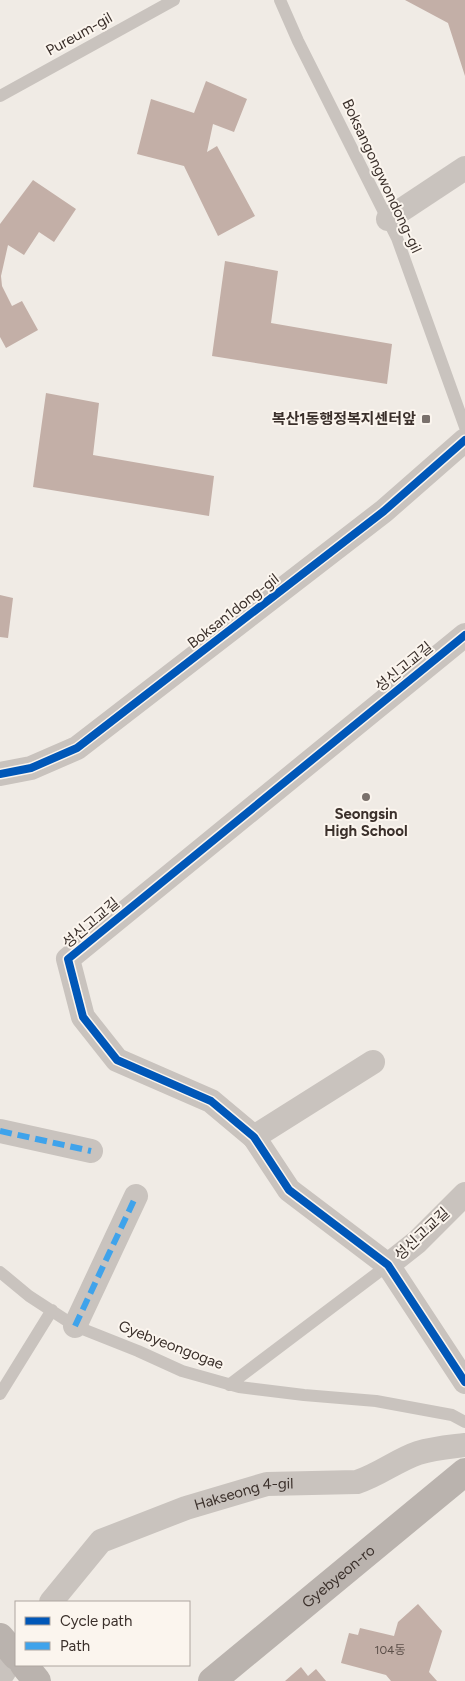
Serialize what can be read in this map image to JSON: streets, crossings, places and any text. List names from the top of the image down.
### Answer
{
  "streets": {
    "street": [
      "Boksan1dong-gil",
      "성신고교길",
      "Hakseong 4-gil",
      "Gyebyeon-ro"
    ],
    "lane": ["Pureum-gil", "Boksangongwondong-gil", "Gyebyeongogae"]
  },
  "places": {
    "transit": ["복산1동행정복지센터앞"],
    "other": ["Seongsin High School"]
  },
  "house_numbers": ["104동"],
  "legend": ["Cycle path", "Path"]
}
